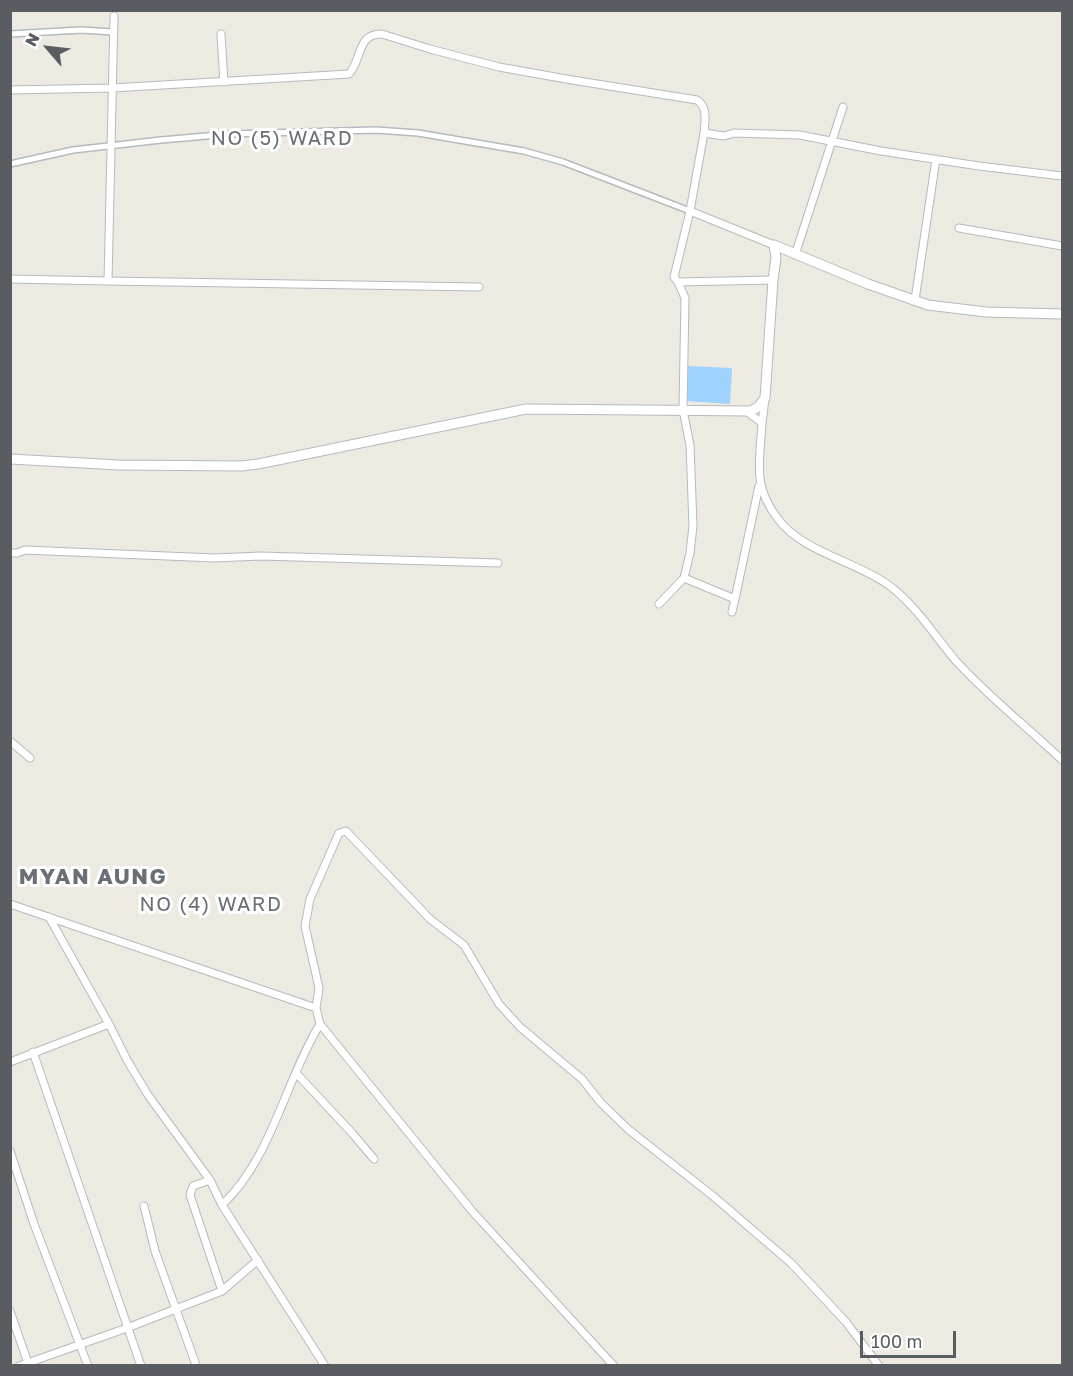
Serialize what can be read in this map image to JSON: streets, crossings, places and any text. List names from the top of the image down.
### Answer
{
  "districts": ["NO (5) WARD", "MYAN AUNG", "NO (4) WARD"],
  "scale_bar": "100 m",
  "north": "top left"
}
